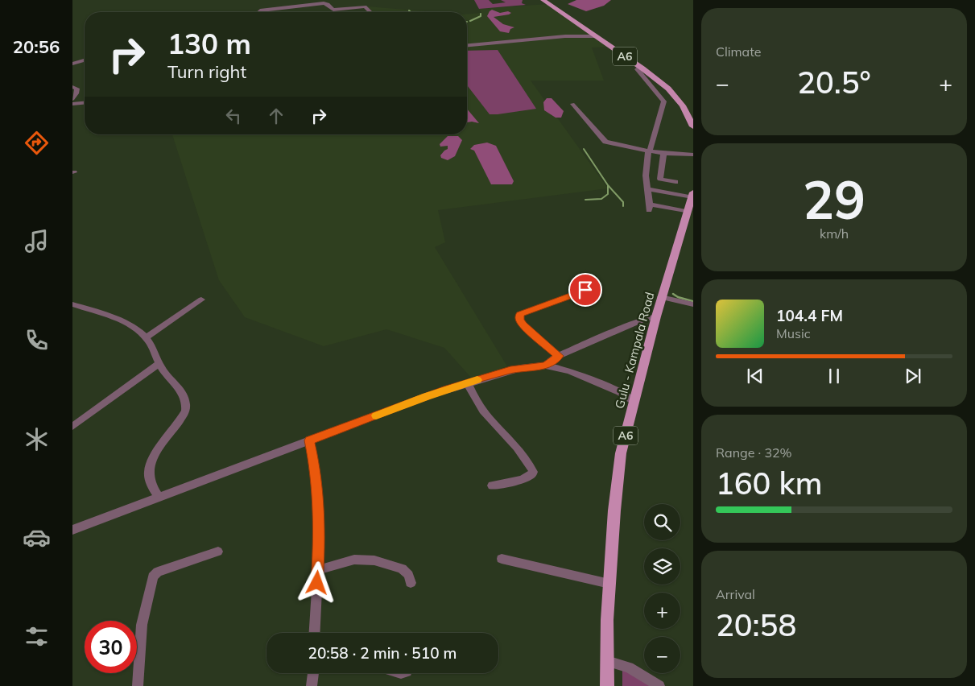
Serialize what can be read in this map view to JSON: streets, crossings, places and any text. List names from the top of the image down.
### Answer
{
  "streets": {
    "main road": ["A6", "Gulu - Kampala Road"]
  },
  "page": {
    "tabs": "20:56",
    "tile": [
      "Climate",
      ["29", "km/h"],
      ["Range · 32%", "160 km"],
      ["Arrival", "20:58"]
    ],
    "turn": ["130 m", "Turn right"],
    "heat": ["−", "20.5°", "+"],
    "song": ["104.4 FM", "Music"],
    "map_buttons": ["+", "−"],
    "limit": "30",
    "trip": "20:58 · 2 min · 510 m"
  }
}
